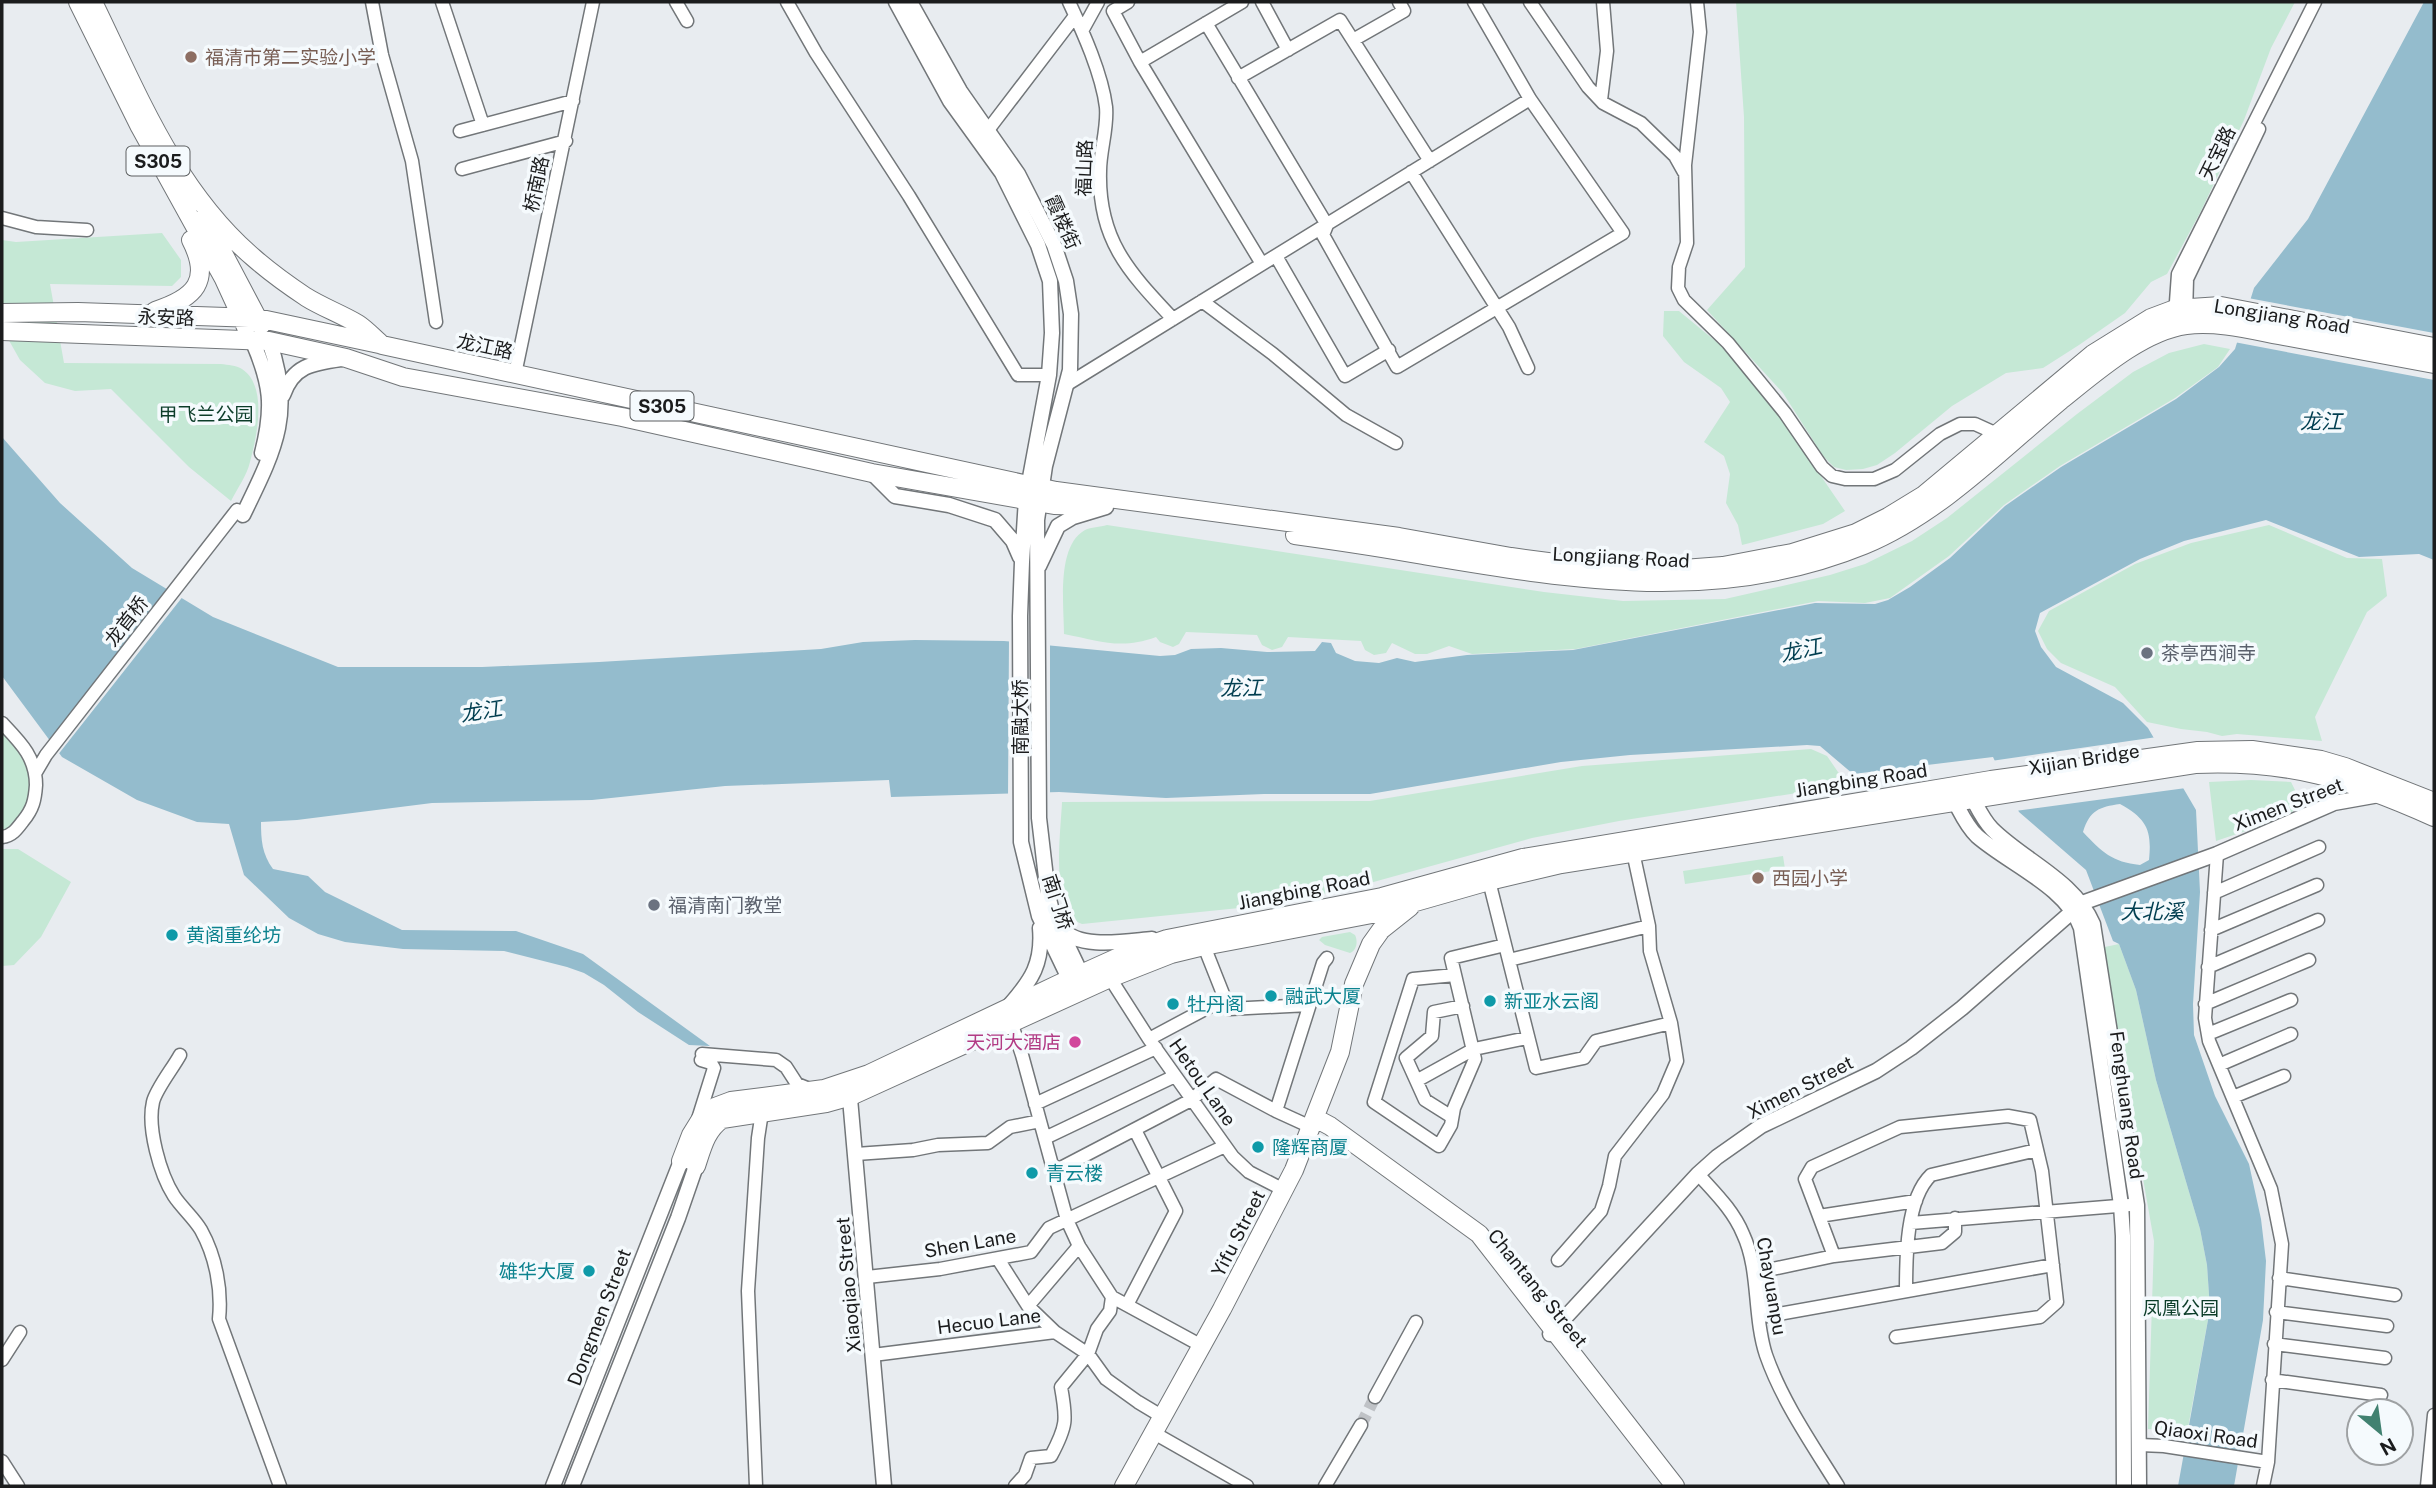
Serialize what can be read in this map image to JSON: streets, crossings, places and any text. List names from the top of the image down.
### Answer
{
  "streets": {
    "main road": [
      "S305",
      "Longjiang Road",
      "永安路",
      "龙江路",
      "Xijian Bridge",
      "Jiangbing Road",
      "Yifu Street",
      "Chantang Street"
    ],
    "street": [
      "天宝路",
      "福山路",
      "桥南路",
      "霞楼街",
      "龙首桥",
      "南融大桥",
      "Ximen Street",
      "南门桥",
      "Hetou Lane",
      "Fenghuang Road",
      "Shen Lane",
      "Xiaoqiao Street",
      "Chayuanpu",
      "Dongmen Street",
      "Hecuo Lane",
      "Qiaoxi Road"
    ]
  },
  "crossings": [
    ["天宝路", "Longjiang Road"],
    ["S305", "霞楼街"],
    ["S305", "Longjiang Road"],
    ["S305", "永安路"],
    ["S305", "龙江路"],
    ["桥南路", "龙江路"],
    ["霞楼街", "Longjiang Road"],
    ["霞楼街", "龙江路"],
    ["Longjiang Road", "龙江路"],
    ["永安路", "龙江路"],
    ["南融大桥", "南门桥"],
    ["Xijian Bridge", "Jiangbing Road"],
    ["Jiangbing Road", "南门桥"],
    ["Jiangbing Road", "Hetou Lane"],
    ["Jiangbing Road", "Fenghuang Road"],
    ["Jiangbing Road", "Yifu Street"],
    ["Jiangbing Road", "Xiaoqiao Street"],
    ["Jiangbing Road", "Dongmen Street"],
    ["Ximen Street", "Fenghuang Road"],
    ["Ximen Street", "Chayuanpu"],
    ["Ximen Street", "Chantang Street"],
    ["Hetou Lane", "Yifu Street"],
    ["Hetou Lane", "Shen Lane"],
    ["Fenghuang Road", "Qiaoxi Road"],
    ["Yifu Street", "Chantang Street"],
    ["Yifu Street", "Hecuo Lane"],
    ["Shen Lane", "Xiaoqiao Street"],
    ["Xiaoqiao Street", "Hecuo Lane"]
  ],
  "water": ["龙江", "大北溪"],
  "parks": ["甲飞兰公园", "凤凰公园"],
  "places": [
    "福清市第二实验小学",
    "茶亭西涧寺",
    "西园小学",
    "福清南门教堂",
    "黄阁重纶坊",
    "融武大厦",
    "新亚水云阁",
    "牡丹阁",
    "天河大酒店",
    "隆辉商厦",
    "青云楼",
    "雄华大厦"
  ],
  "north": "bottom right"
}
